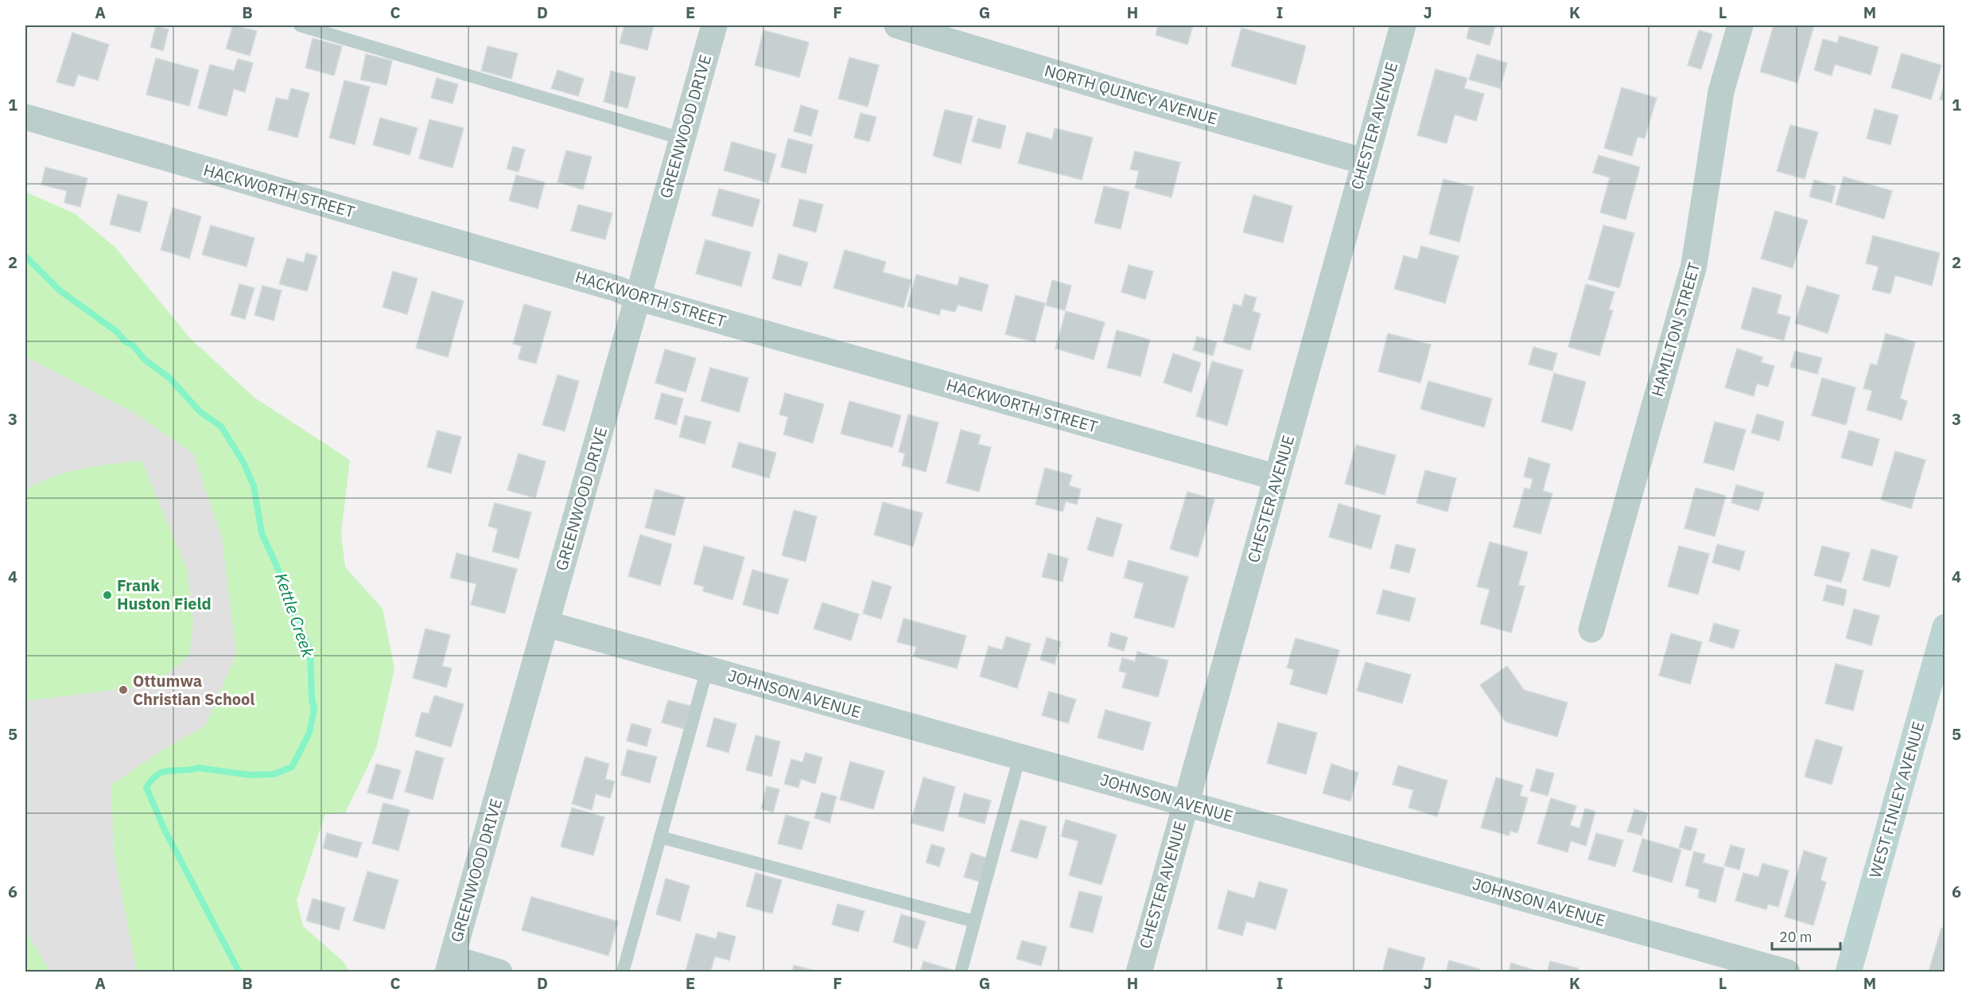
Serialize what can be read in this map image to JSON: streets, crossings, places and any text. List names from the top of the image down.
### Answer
{
  "streets": {
    "main road": ["WEST FINLEY AVENUE"],
    "street": [
      "NORTH QUINCY AVENUE",
      "CHESTER AVENUE",
      "GREENWOOD DRIVE",
      "HACKWORTH STREET",
      "HAMILTON STREET",
      "JOHNSON AVENUE"
    ]
  },
  "crossings": [
    ["NORTH QUINCY AVENUE", "CHESTER AVENUE"],
    ["CHESTER AVENUE", "HACKWORTH STREET"],
    ["CHESTER AVENUE", "JOHNSON AVENUE"],
    ["GREENWOOD DRIVE", "HACKWORTH STREET"],
    ["GREENWOOD DRIVE", "JOHNSON AVENUE"]
  ],
  "water": ["Kettle Creek"],
  "places": ["Frank Huston Field", "Ottumwa Christian School"],
  "scale_bar": "20 m",
  "grid": {
    "columns": [
      "A",
      "B",
      "C",
      "D",
      "E",
      "F",
      "G",
      "H",
      "I",
      "J",
      "K",
      "L",
      "M"
    ],
    "rows": [
      "1",
      "2",
      "3",
      "4",
      "5",
      "6"
    ]
  }
}
